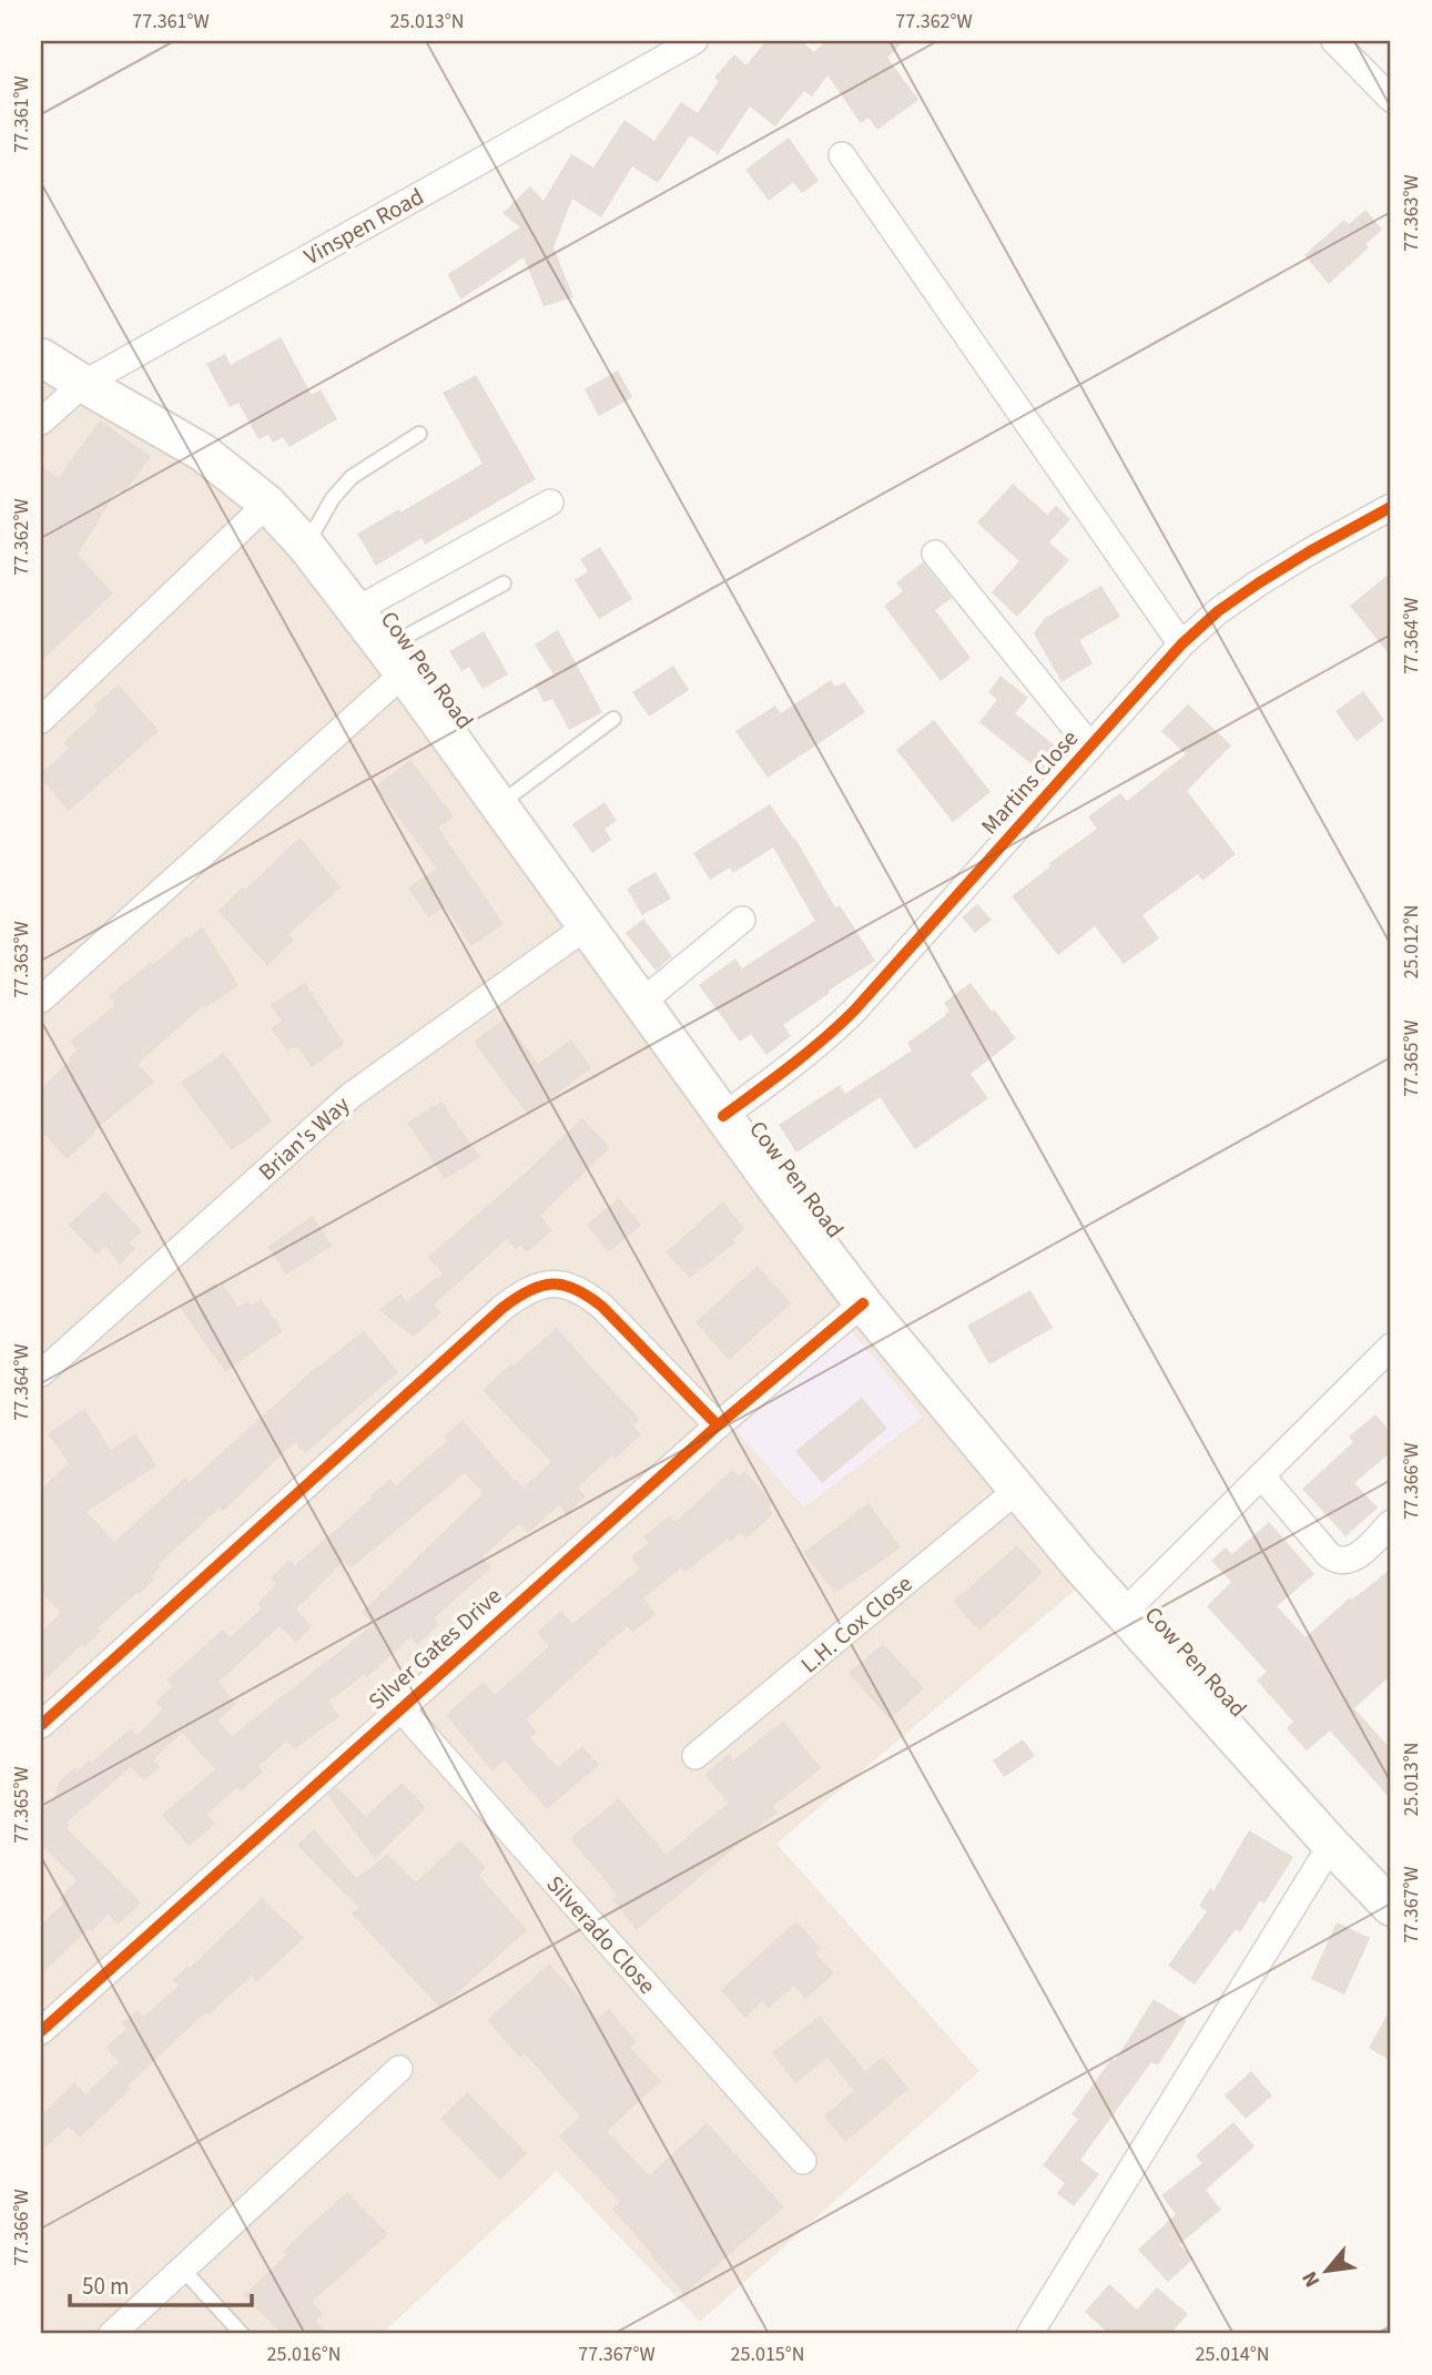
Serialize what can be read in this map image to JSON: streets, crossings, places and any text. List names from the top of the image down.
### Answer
{
  "streets": {
    "main road": ["Cow Pen Road"],
    "street": [
      "Vinspen Road",
      "Martins Close",
      "Brian's Way",
      "L.H. Cox Close",
      "Silver Gates Drive",
      "Silverado Close"
    ]
  },
  "crossings": [
    ["Vinspen Road", "Cow Pen Road"],
    ["Cow Pen Road", "Martins Close"],
    ["Cow Pen Road", "Brian's Way"],
    ["Cow Pen Road", "L.H. Cox Close"],
    ["Cow Pen Road", "Silver Gates Drive"],
    ["Silver Gates Drive", "Silverado Close"]
  ],
  "scale_bar": "50 m",
  "north": "bottom left",
  "coordinates": [
    "77.361°W",
    "25.013°N",
    "77.362°W",
    "77.363°W",
    "77.364°W",
    "25.012°N",
    "77.365°W",
    "77.366°W",
    "77.367°W",
    "25.016°N",
    "25.015°N",
    "25.014°N"
  ]
}
